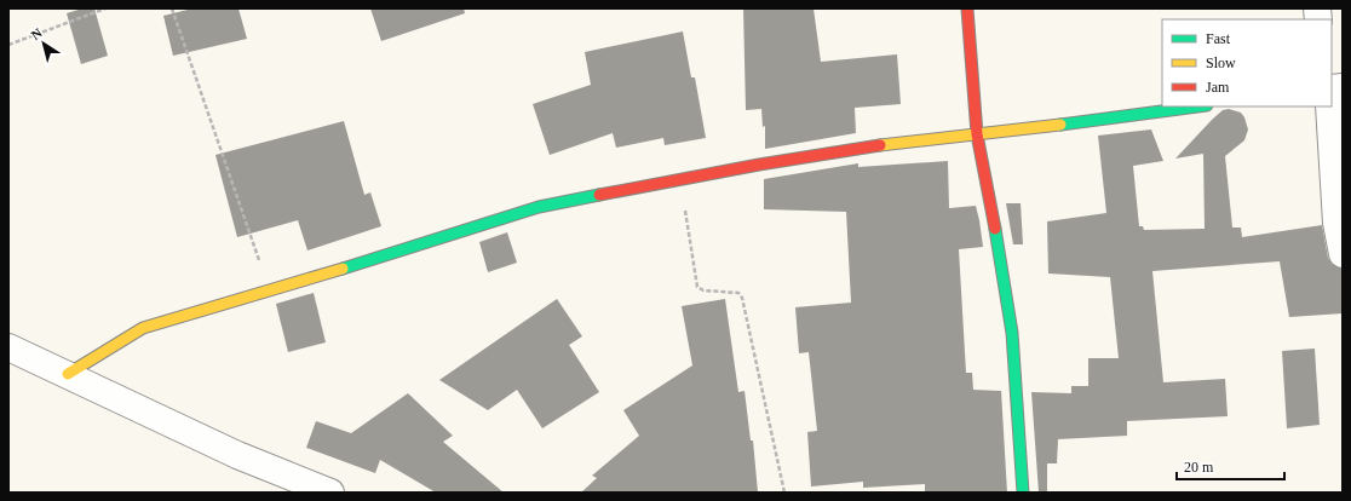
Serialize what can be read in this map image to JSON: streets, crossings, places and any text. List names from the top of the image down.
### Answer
{
  "legend": ["Fast", "Slow", "Jam"],
  "scale_bar": "20 m",
  "north": "top left"
}
